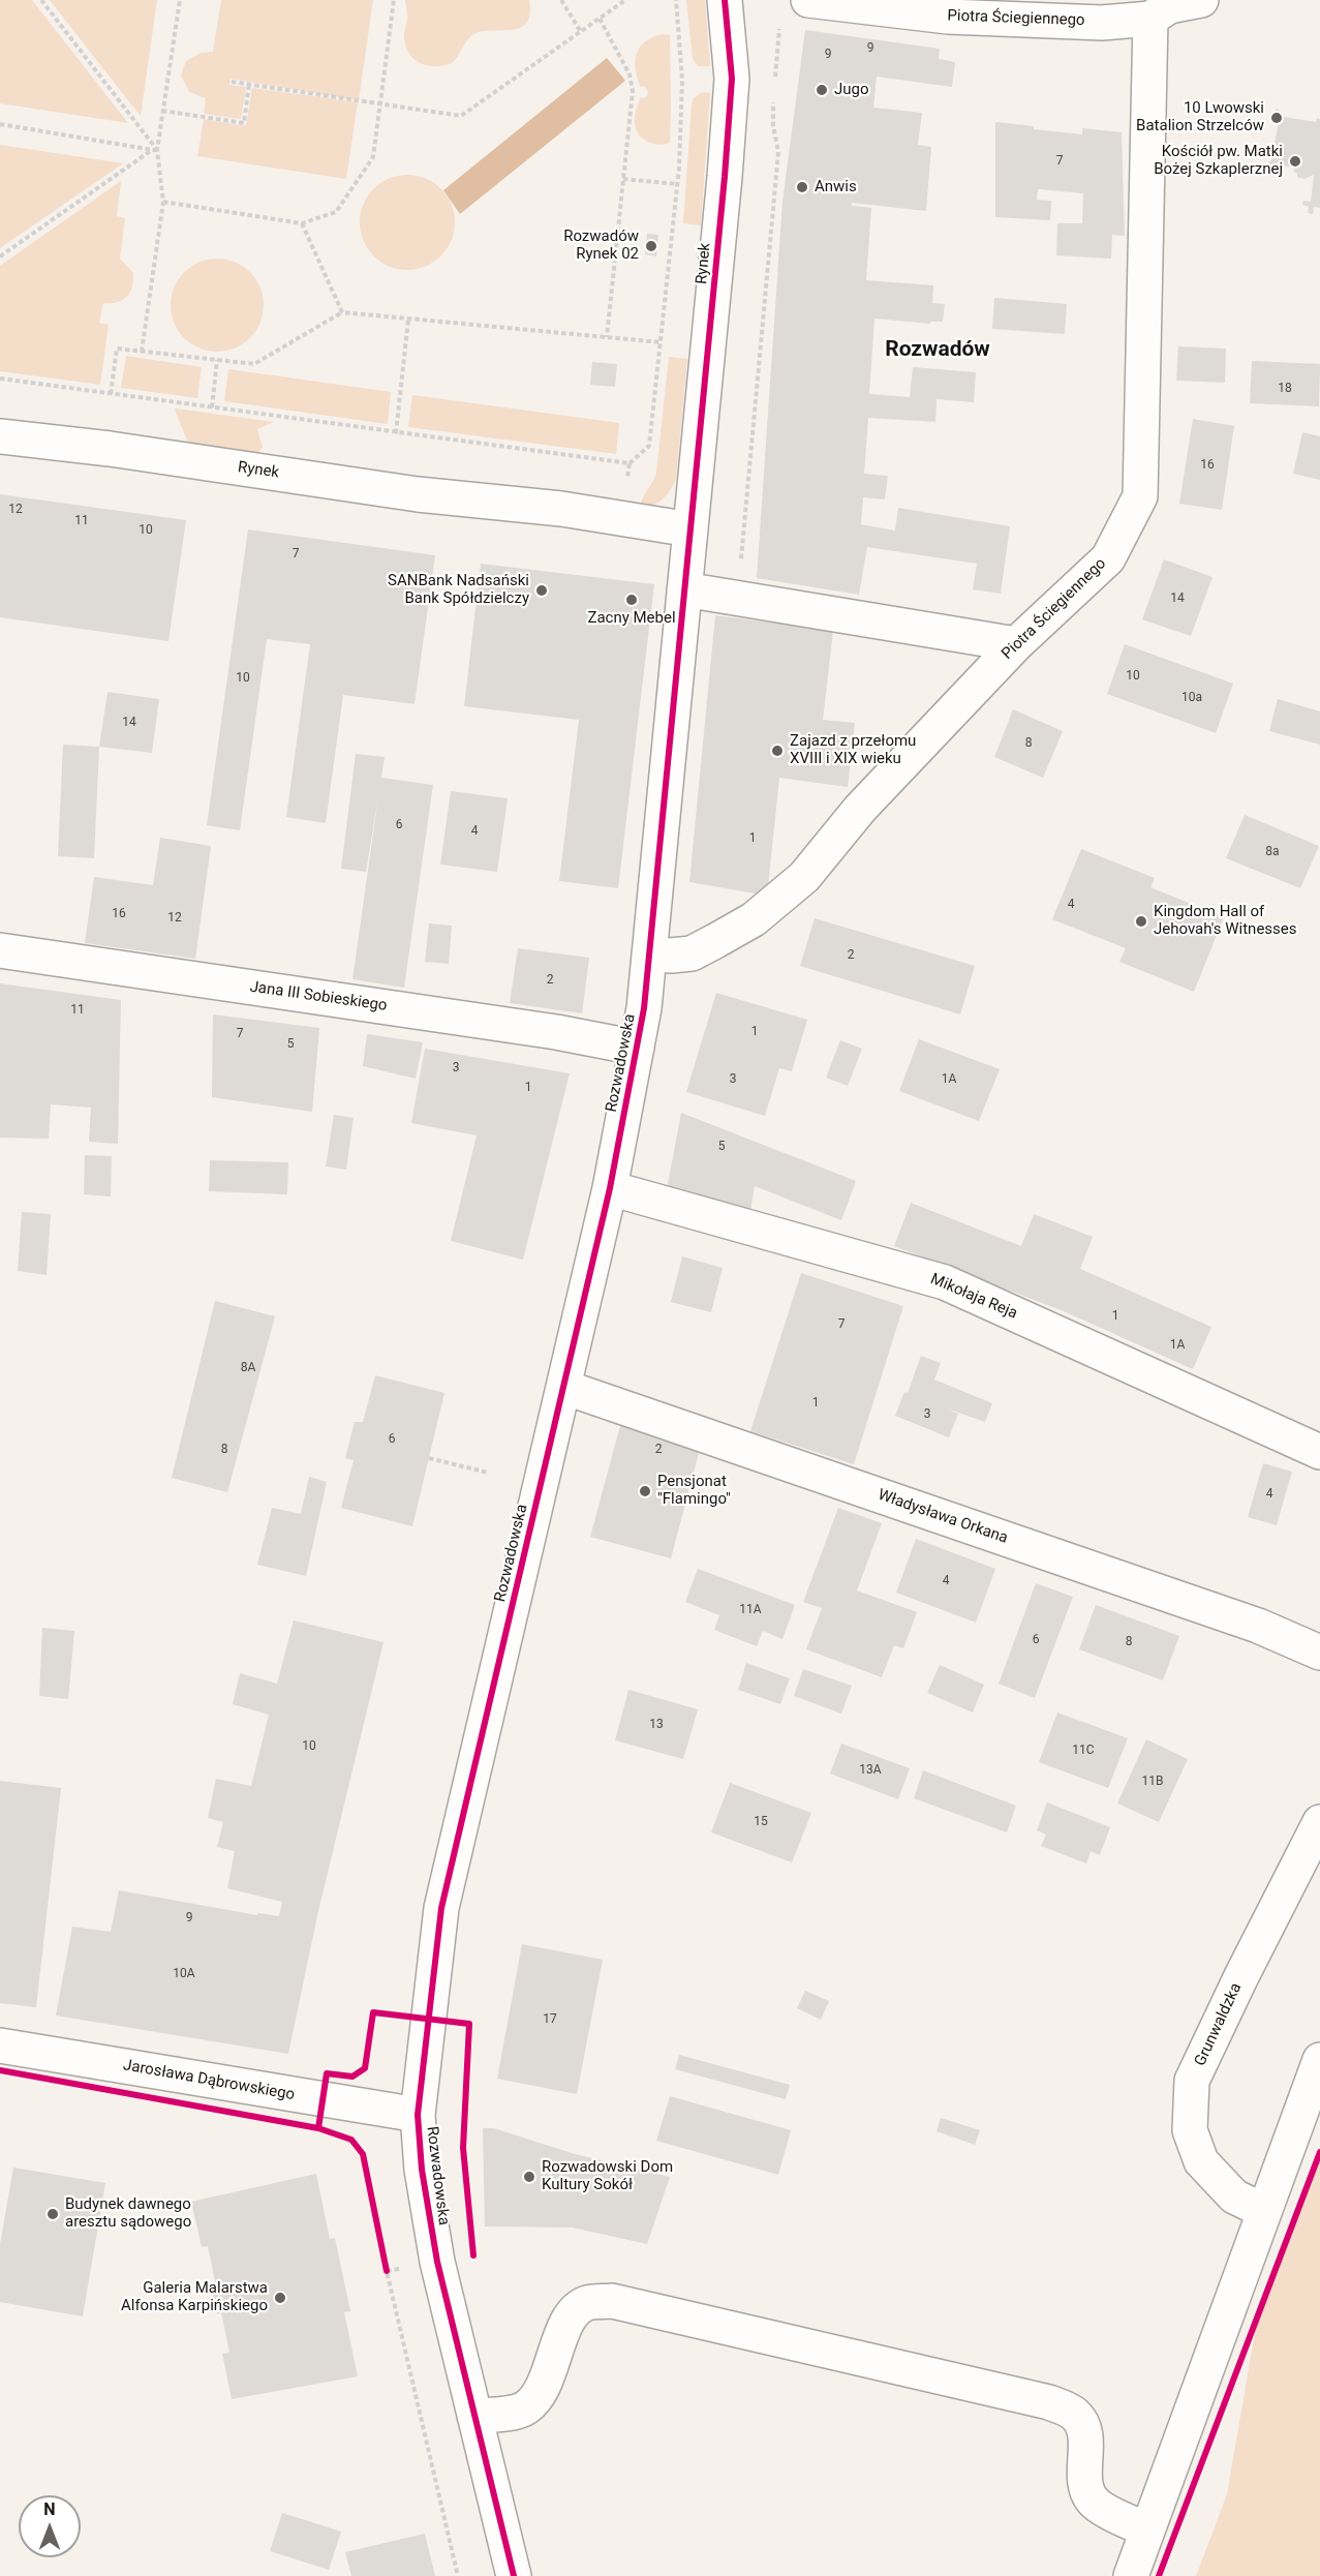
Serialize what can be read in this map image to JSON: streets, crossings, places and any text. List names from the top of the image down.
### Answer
{
  "streets": {
    "street": [
      "Piotra Ściegiennego",
      "Rynek",
      "Jana III Sobieskiego",
      "Rozwadowska",
      "Mikołaja Reja",
      "Władysława Orkana",
      "Grunwaldzka",
      "Jarosława Dąbrowskiego"
    ]
  },
  "crossings": [
    ["Piotra Ściegiennego", "Rozwadowska"],
    ["Rynek", "Rozwadowska"],
    ["Jana III Sobieskiego", "Rozwadowska"],
    ["Rozwadowska", "Mikołaja Reja"],
    ["Rozwadowska", "Władysława Orkana"],
    ["Rozwadowska", "Jarosława Dąbrowskiego"]
  ],
  "districts": ["Rozwadów"],
  "places": [
    "Jugo",
    "10 Lwowski Batalion Strzelców",
    "Kościół pw. Matki Bożej Szkaplerznej",
    "Anwis",
    "Rozwadów Rynek 02",
    "SANBank Nadsański Bank Spółdzielczy",
    "Zacny Mebel",
    "Zajazd z przełomu XVIII i XIX wieku",
    "Kingdom Hall of Jehovah's Witnesses",
    "Pensjonat \"Flamingo\"",
    "Rozwadowski Dom Kultury Sokół",
    "Budynek dawnego aresztu sądowego",
    "Galeria Malarstwa Alfonsa Karpińskiego"
  ],
  "house_numbers": [
    "9",
    "9",
    "7",
    "18",
    "16",
    "12",
    "11",
    "10",
    "7",
    "14",
    "10",
    "10",
    "10a",
    "14",
    "8",
    "6",
    "4",
    "1",
    "8a",
    "4",
    "16",
    "12",
    "2",
    "2",
    "11",
    "1",
    "7",
    "5",
    "3",
    "3",
    "1A",
    "1",
    "5",
    "1",
    "7",
    "1A",
    "8A",
    "1",
    "3",
    "6",
    "8",
    "2",
    "4",
    "4",
    "11A",
    "6",
    "8",
    "13",
    "10",
    "11C",
    "13A",
    "11B",
    "15",
    "9",
    "10A",
    "17"
  ],
  "north": "top"
}
